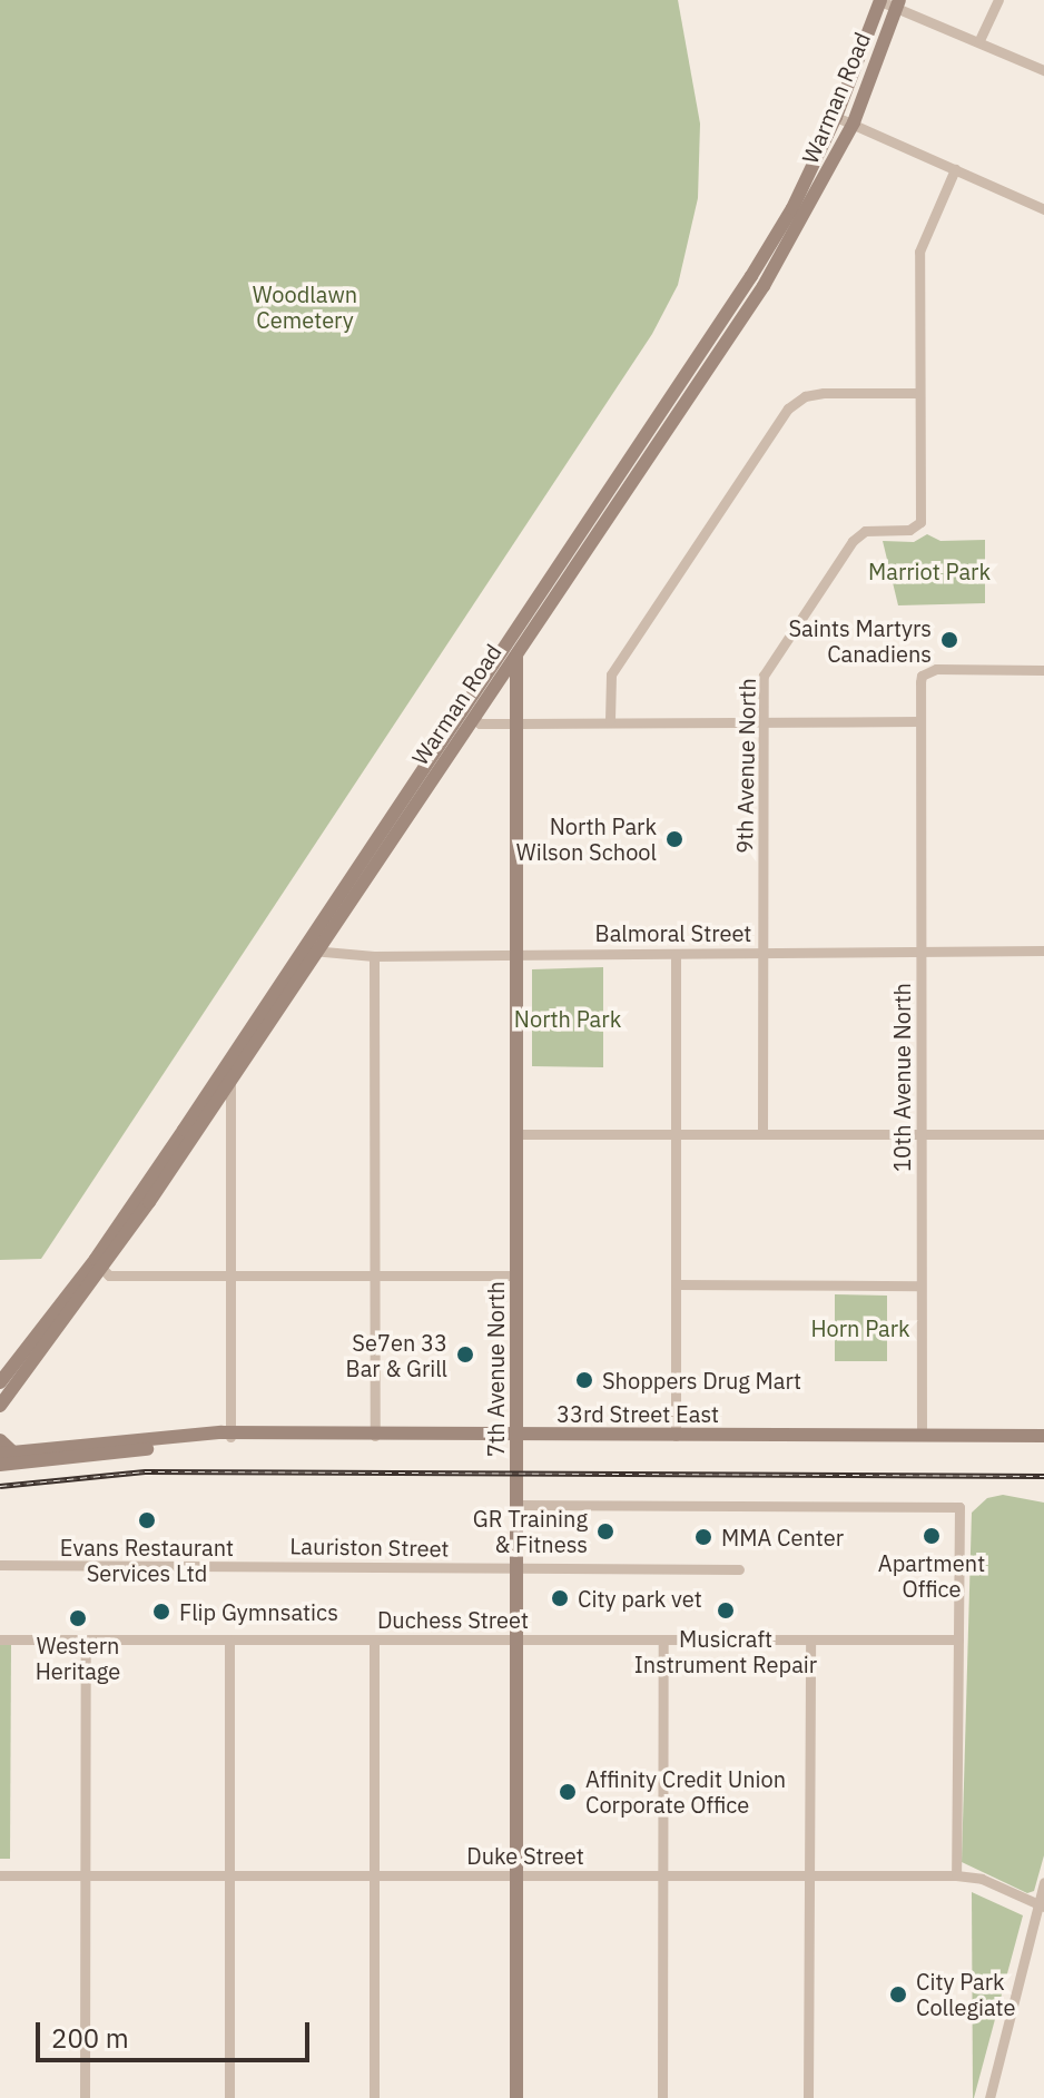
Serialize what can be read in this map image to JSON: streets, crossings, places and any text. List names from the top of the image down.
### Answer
{
  "streets": {
    "main road": ["Warman Road", "7th Avenue North", "33rd Street East"],
    "street": [
      "9th Avenue North",
      "Balmoral Street",
      "10th Avenue North",
      "Lauriston Street",
      "Duchess Street",
      "Duke Street"
    ]
  },
  "crossings": [
    ["Warman Road", "Balmoral Street"],
    ["Warman Road", "7th Avenue North"],
    ["9th Avenue North", "Balmoral Street"],
    ["Balmoral Street", "10th Avenue North"],
    ["Balmoral Street", "7th Avenue North"],
    ["10th Avenue North", "33rd Street East"],
    ["7th Avenue North", "33rd Street East"],
    ["7th Avenue North", "Lauriston Street"],
    ["7th Avenue North", "Duchess Street"],
    ["7th Avenue North", "Duke Street"]
  ],
  "parks": [
    "Woodlawn Cemetery",
    "Marriot Park",
    "North Park",
    "Horn Park"
  ],
  "places": [
    "Saints Martyrs Canadiens",
    "North Park Wilson School",
    "Se7en 33 Bar & Grill",
    "Shoppers Drug Mart",
    "Evans Restaurant Services Ltd",
    "GR Training & Fitness",
    "Apartment Office",
    "MMA Center",
    "City park vet",
    "Musicraft Instrument Repair",
    "Flip Gymnsatics",
    "Western Heritage",
    "Affinity Credit Union Corporate Office",
    "City Park Collegiate"
  ],
  "scale_bar": "200 m"
}
